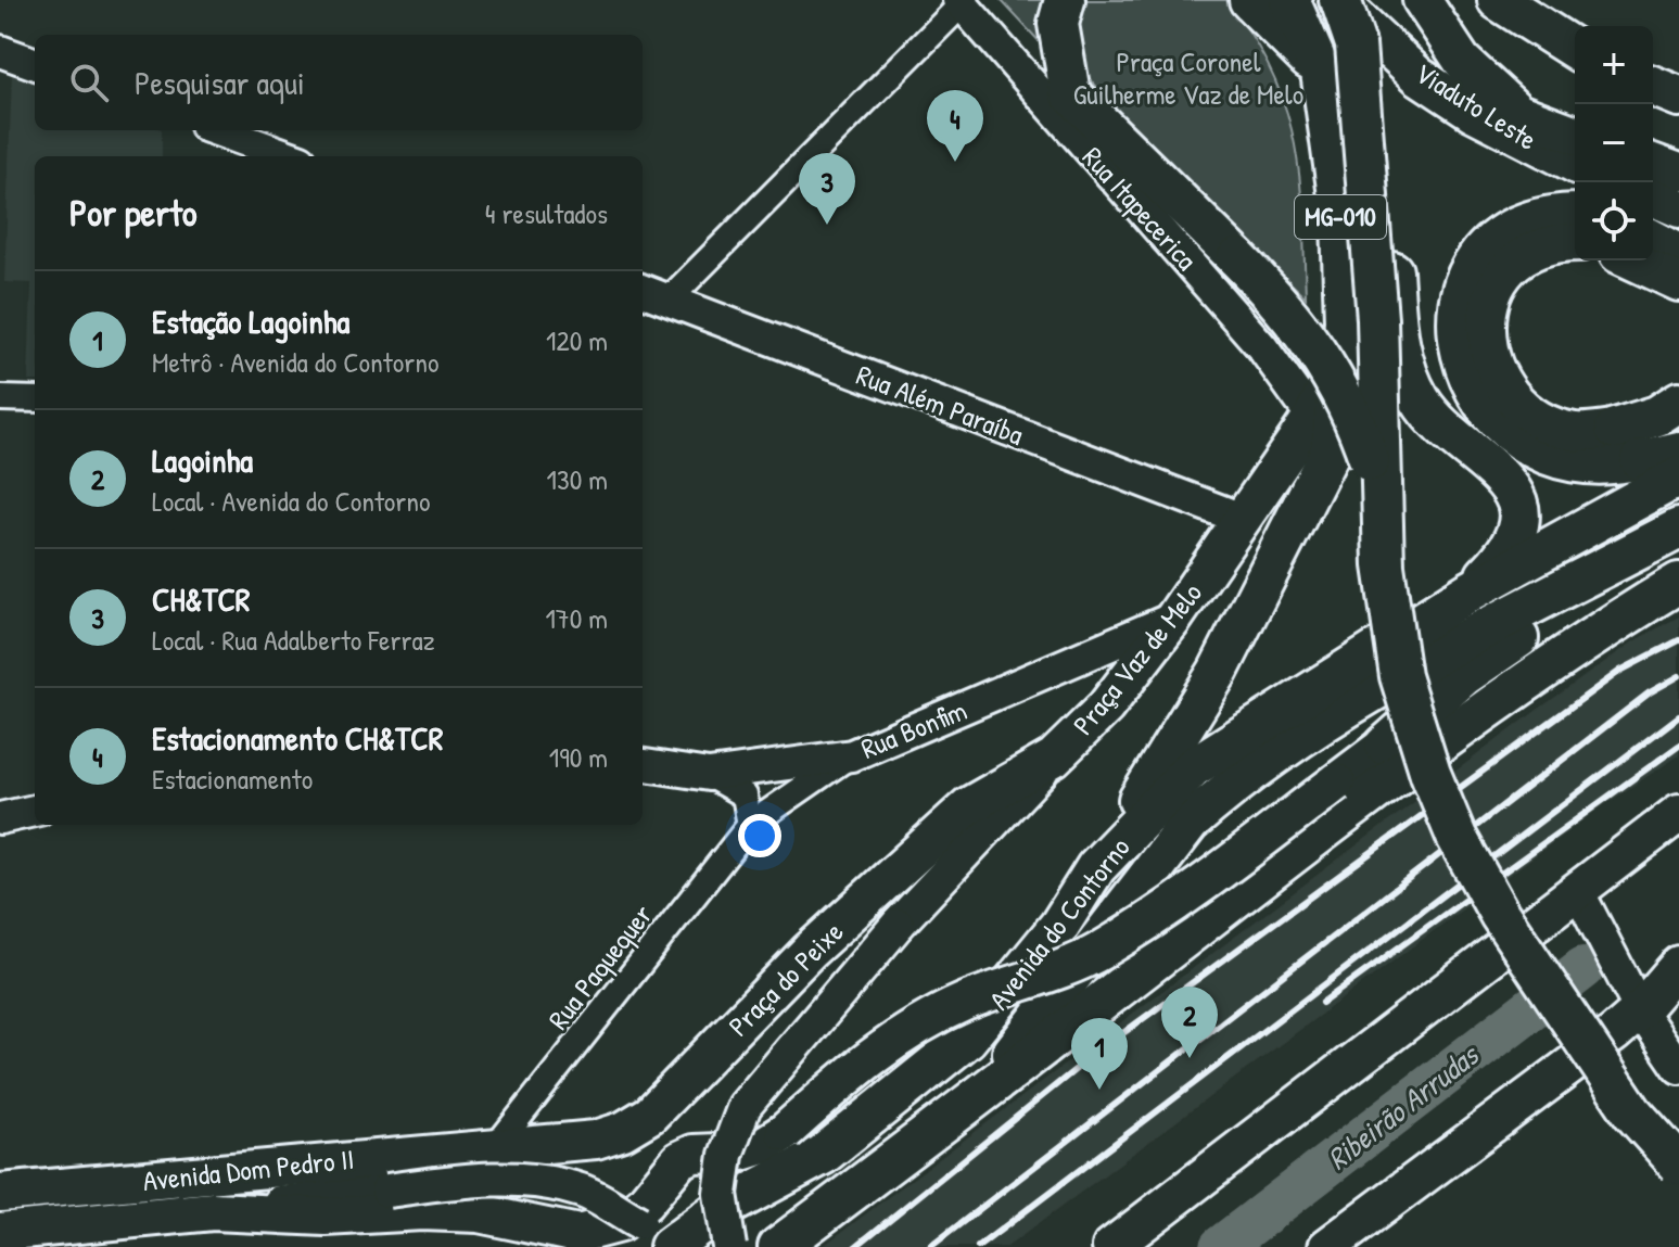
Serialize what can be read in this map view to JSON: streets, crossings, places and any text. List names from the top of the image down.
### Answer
{
  "streets": {
    "highway": ["MG-010", "Avenida do Contorno"],
    "main road": [
      "Viaduto Leste",
      "Praça Vaz de Melo",
      "Praça do Peixe",
      "Avenida Dom Pedro II"
    ],
    "street": [
      "Rua Itapecerica",
      "Rua Além Paraíba",
      "Rua Bonfim",
      "Rua Paquequer"
    ]
  },
  "crossings": [
    ["Rua Itapecerica", "Praça Vaz de Melo"],
    ["MG-010", "Praça Vaz de Melo"],
    ["Rua Além Paraíba", "Praça Vaz de Melo"],
    ["Praça Vaz de Melo", "Rua Bonfim"],
    ["Praça Vaz de Melo", "Praça do Peixe"],
    ["Rua Bonfim", "Rua Paquequer"],
    ["Rua Paquequer", "Praça do Peixe"],
    ["Rua Paquequer", "Avenida Dom Pedro II"],
    ["Praça do Peixe", "Avenida Dom Pedro II"]
  ],
  "water": ["Ribeirão Arrudas"],
  "parks": ["Praça Coronel Guilherme Vaz de Melo"],
  "page": {
    "map_buttons": ["+", "−"],
    "search": "Pesquisar aqui",
    "pins": [
      "4",
      "3",
      "2",
      "1"
    ],
    "heading": ["Por perto", "4 resultados"],
    "list": [
      {
        "mark": "1",
        "name": "Estação Lagoinha",
        "note": "Metrô · Avenida do Contorno",
        "value": "120 m"
      },
      {
        "mark": "2",
        "name": "Lagoinha",
        "note": "Local · Avenida do Contorno",
        "value": "130 m"
      },
      {
        "mark": "3",
        "name": "CH&TCR",
        "note": "Local · Rua Adalberto Ferraz",
        "value": "170 m"
      },
      {
        "mark": "4",
        "name": "Estacionamento CH&TCR",
        "note": "Estacionamento",
        "value": "190 m"
      }
    ]
  }
}
